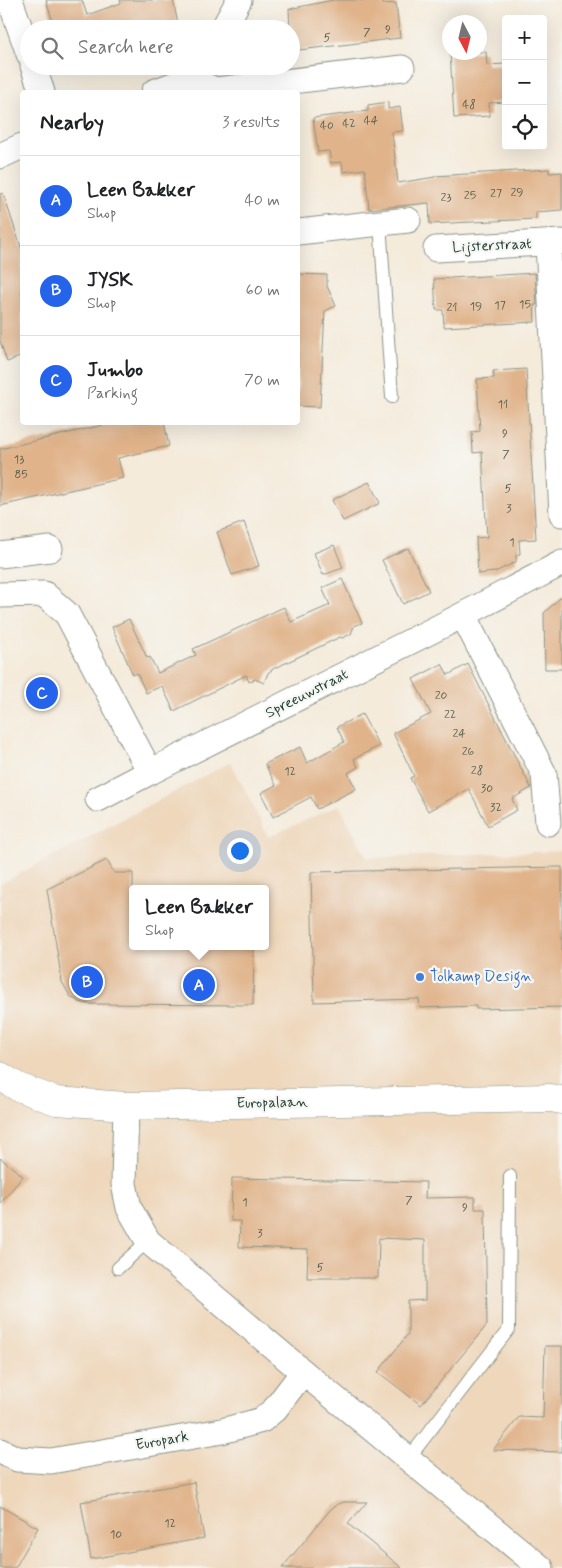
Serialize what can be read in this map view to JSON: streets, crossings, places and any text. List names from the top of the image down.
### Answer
{
  "streets": {
    "street": [
      "Lijsterstraat",
      "Spreeuwstraat",
      "Europalaan",
      "Europark"
    ]
  },
  "places": ["Tolkamp Design"],
  "house_numbers": [
    "9",
    "7",
    "5",
    "48",
    "44",
    "42",
    "40",
    "29",
    "27",
    "25",
    "23",
    "15",
    "17",
    "19",
    "21",
    "11",
    "9",
    "7",
    "13",
    "85",
    "5",
    "3",
    "1",
    "20",
    "22",
    "24",
    "26",
    "28",
    "12",
    "30",
    "32",
    "7",
    "1",
    "9",
    "3",
    "5",
    "12",
    "10"
  ],
  "north": "bottom",
  "page": {
    "map_buttons": ["+", "−"],
    "search": "Search here",
    "heading": ["Nearby", "3 results"],
    "list": [
      {
        "mark": "A",
        "name": "Leen Bakker",
        "note": "Shop",
        "value": "40 m"
      },
      {
        "mark": "B",
        "name": "JYSK",
        "note": "Shop",
        "value": "60 m"
      },
      {
        "mark": "C",
        "name": "Jumbo",
        "note": "Parking",
        "value": "70 m"
      }
    ],
    "pins": ["C", "B", "A"],
    "popup": ["Leen Bakker", "Shop"]
  }
}
